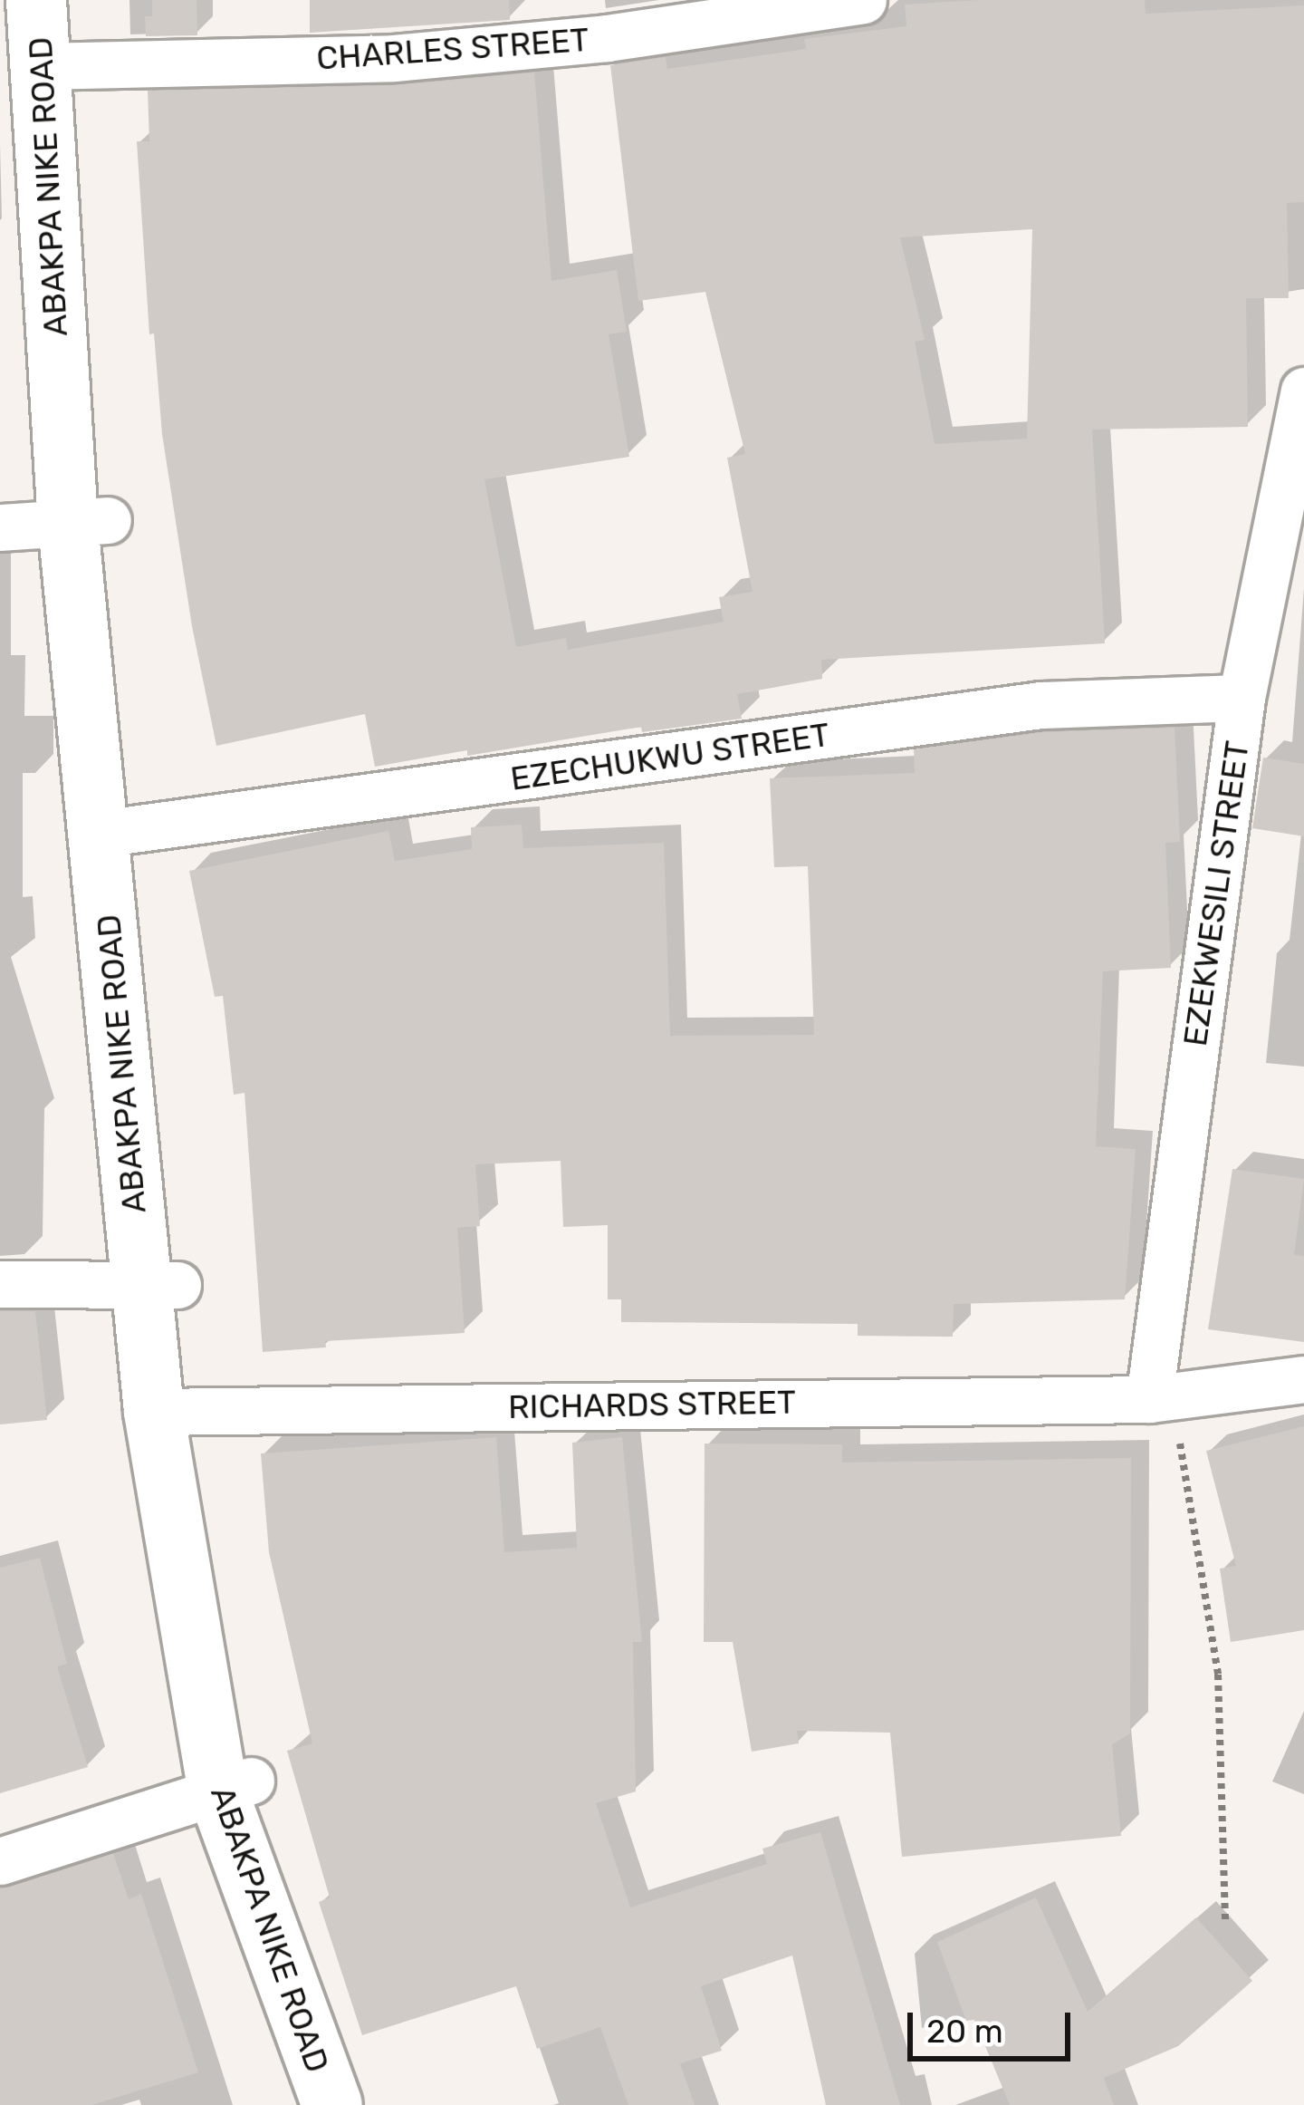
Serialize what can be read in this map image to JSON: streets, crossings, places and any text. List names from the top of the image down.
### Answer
{
  "streets": {
    "main road": ["ABAKPA NIKE ROAD"],
    "street": [
      "CHARLES STREET",
      "EZECHUKWU STREET",
      "EZEKWESILI STREET",
      "RICHARDS STREET"
    ]
  },
  "crossings": [
    ["CHARLES STREET", "ABAKPA NIKE ROAD"],
    ["ABAKPA NIKE ROAD", "EZECHUKWU STREET"],
    ["ABAKPA NIKE ROAD", "RICHARDS STREET"],
    ["EZECHUKWU STREET", "EZEKWESILI STREET"],
    ["EZEKWESILI STREET", "RICHARDS STREET"]
  ],
  "scale_bar": "20 m"
}
